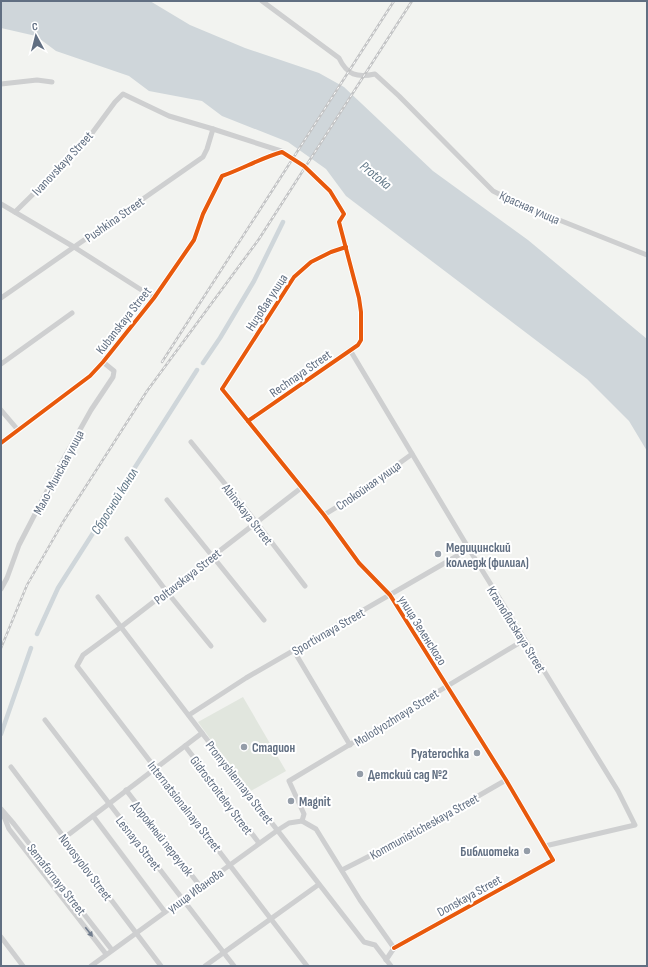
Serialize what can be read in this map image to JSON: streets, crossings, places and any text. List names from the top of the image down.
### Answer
{
  "streets": {
    "street": [
      "Ivanovskaya Street",
      "Красная улица",
      "Pushkina Street",
      "Низовая улица",
      "Kubanskaya Street",
      "Rechnaya Street",
      "Мало-Минская улица",
      "Спокойная улица",
      "Abinskaya Street",
      "Poltavskaya Street",
      "Krasnoflotskaya Street",
      "улица Зеленского",
      "Sportivnaya Street",
      "Molodyozhnaya Street",
      "Promyshlennaya Street",
      "Gidrostroiteley Street",
      "Internatsionalnaya Street",
      "Kommunisticheskaya Street",
      "Дорожный переулок",
      "Lesnaya Street",
      "Novosyolov Street",
      "Semafornaya Street",
      "улица Иванова",
      "Donskaya Street"
    ]
  },
  "crossings": [
    ["Ivanovskaya Street", "Pushkina Street"],
    ["Низовая улица", "Rechnaya Street"],
    ["Низовая улица", "улица Зеленского"],
    ["Kubanskaya Street", "Мало-Минская улица"],
    ["Rechnaya Street", "Krasnoflotskaya Street"],
    ["Rechnaya Street", "улица Зеленского"],
    ["Спокойная улица", "Krasnoflotskaya Street"],
    ["Спокойная улица", "улица Зеленского"],
    ["Abinskaya Street", "Poltavskaya Street"],
    ["Poltavskaya Street", "улица Зеленского"],
    ["Poltavskaya Street", "Promyshlennaya Street"],
    ["Poltavskaya Street", "Internatsionalnaya Street"],
    ["Krasnoflotskaya Street", "улица Зеленского"],
    ["Krasnoflotskaya Street", "Sportivnaya Street"],
    ["Krasnoflotskaya Street", "Molodyozhnaya Street"],
    ["улица Зеленского", "Sportivnaya Street"],
    ["улица Зеленского", "Molodyozhnaya Street"],
    ["улица Зеленского", "Kommunisticheskaya Street"],
    ["улица Зеленского", "Donskaya Street"],
    ["Sportivnaya Street", "Promyshlennaya Street"],
    ["Molodyozhnaya Street", "улица Иванова"],
    ["Promyshlennaya Street", "улица Иванова"],
    ["Gidrostroiteley Street", "улица Иванова"],
    ["Internatsionalnaya Street", "улица Иванова"],
    ["Дорожный переулок", "улица Иванова"],
    ["Lesnaya Street", "улица Иванова"],
    ["Novosyolov Street", "улица Иванова"],
    ["Semafornaya Street", "улица Иванова"]
  ],
  "water": ["Protoka", "Сбросной канал"],
  "places": [
    "Медицинский колледж (филиал)",
    "Стадион",
    "Pyaterochka",
    "Детский сад №2",
    "Magnit",
    "Библиотека"
  ],
  "north": "top"
}
